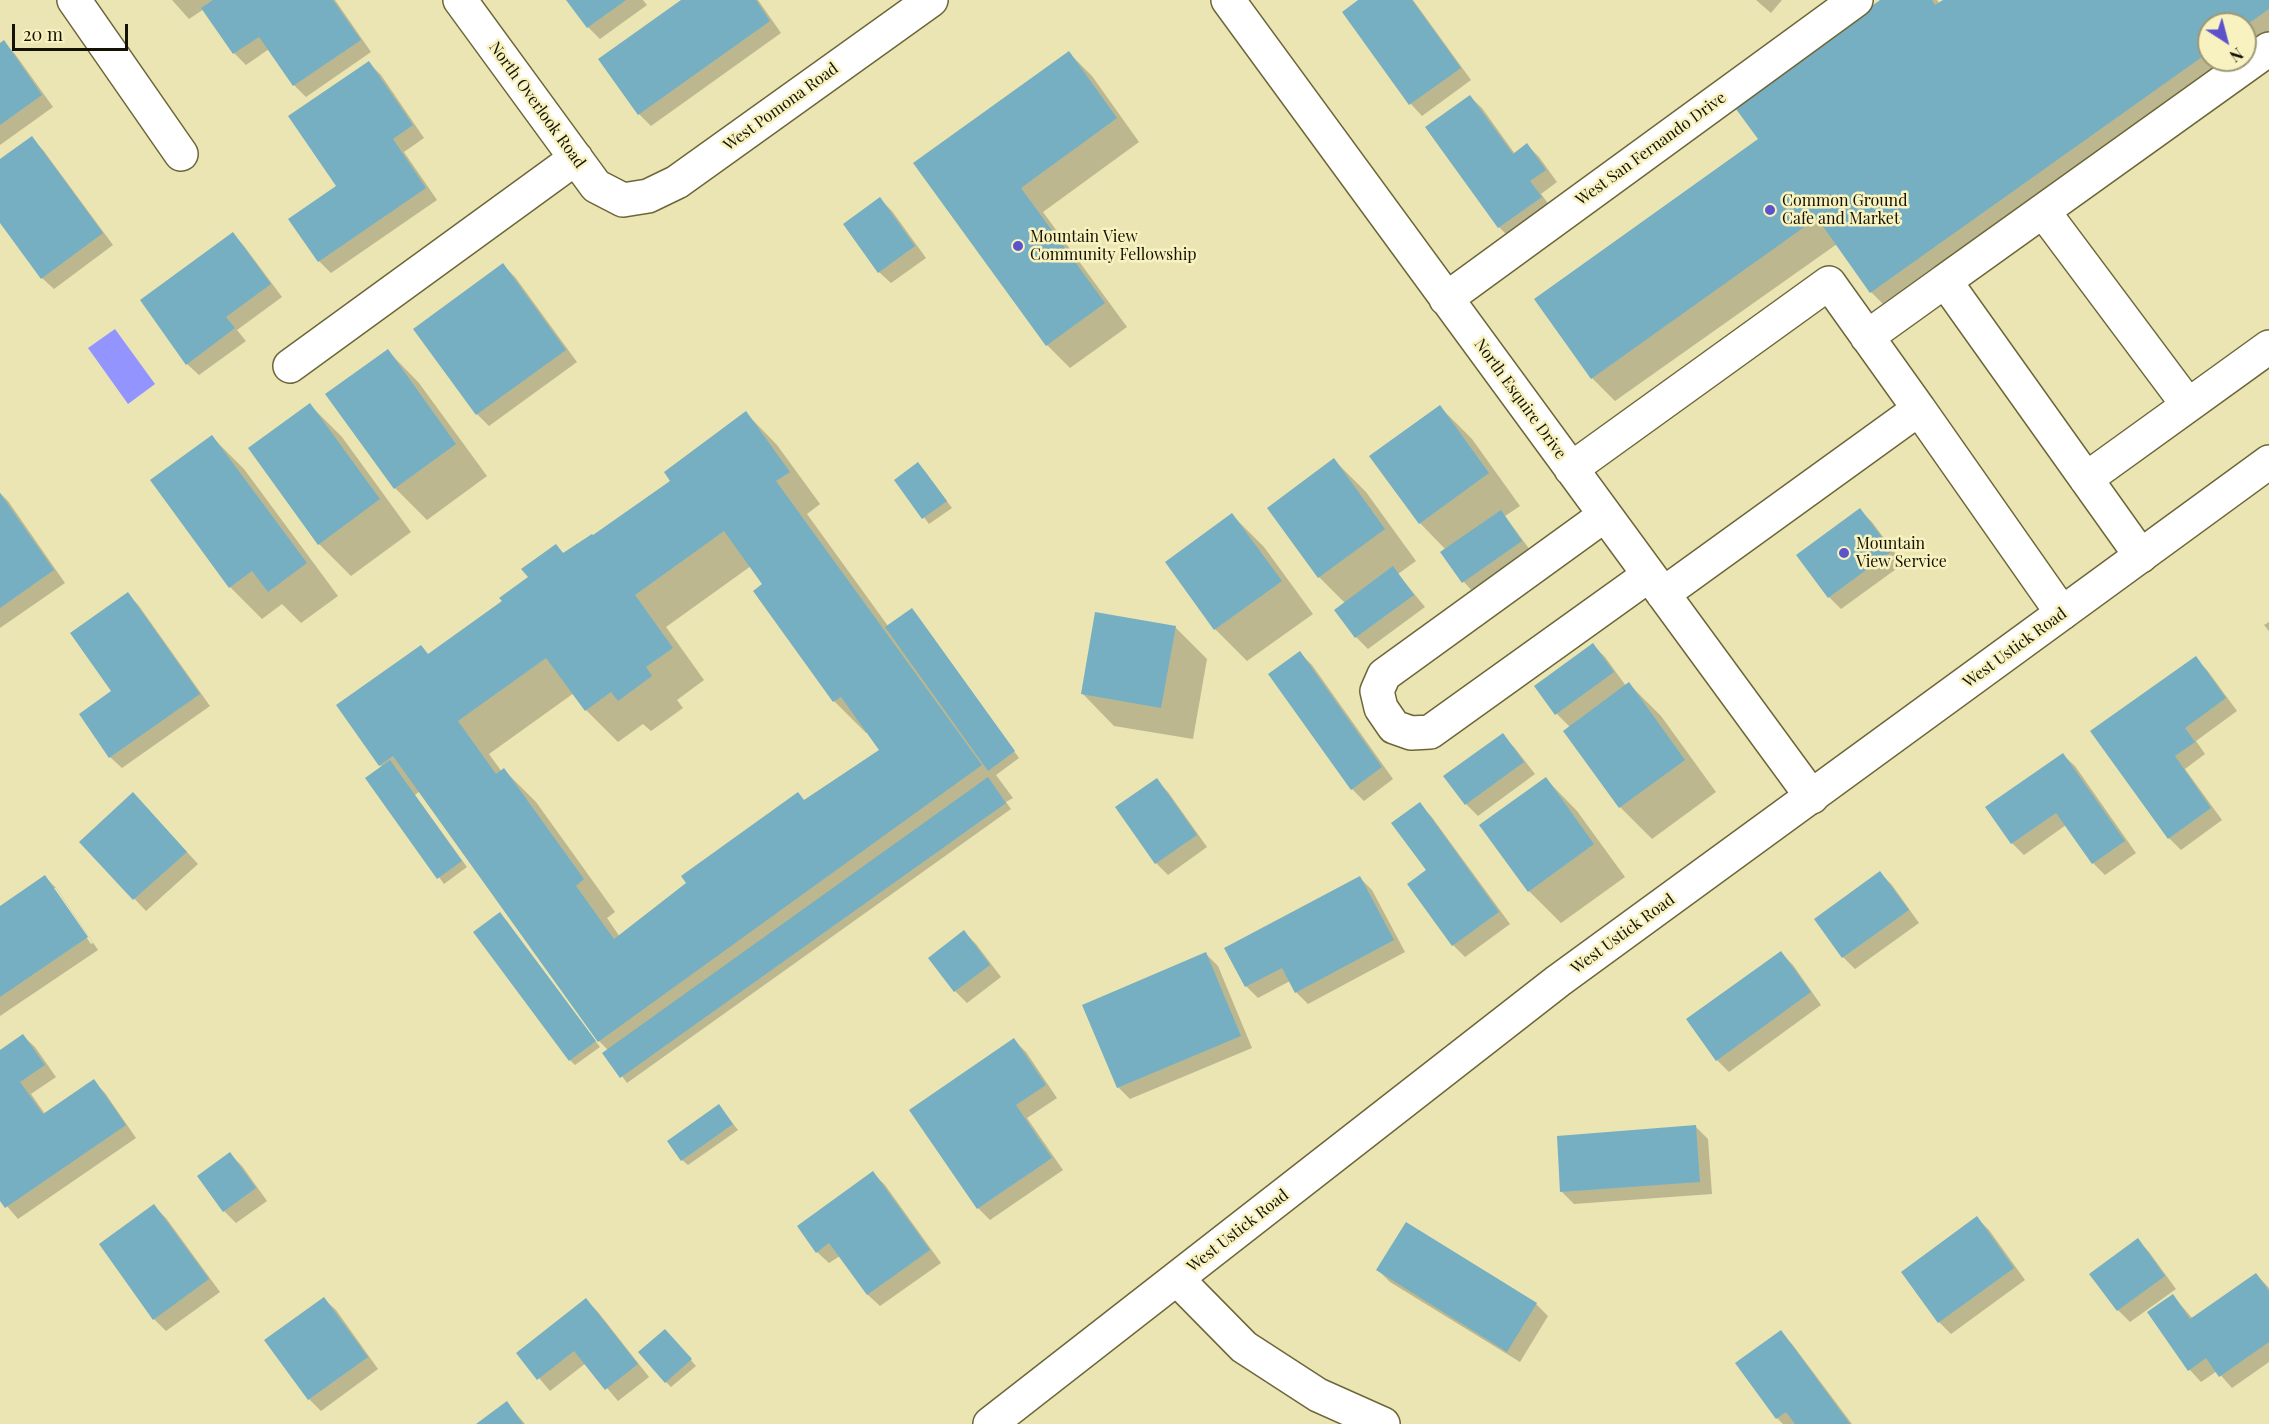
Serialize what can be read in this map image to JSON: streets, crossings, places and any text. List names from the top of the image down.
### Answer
{
  "streets": {
    "street": [
      "North Overlook Road",
      "West Pomona Road",
      "West San Fernando Drive",
      "North Esquire Drive",
      "West Ustick Road"
    ]
  },
  "crossings": [
    ["North Overlook Road", "West Pomona Road"],
    ["West San Fernando Drive", "North Esquire Drive"],
    ["North Esquire Drive", "West Ustick Road"]
  ],
  "places": ["Common Ground Cafe and Market", "Mountain View Community Fellowship", "Mountain View Service"],
  "scale_bar": "20 m",
  "north": "bottom right"
}
